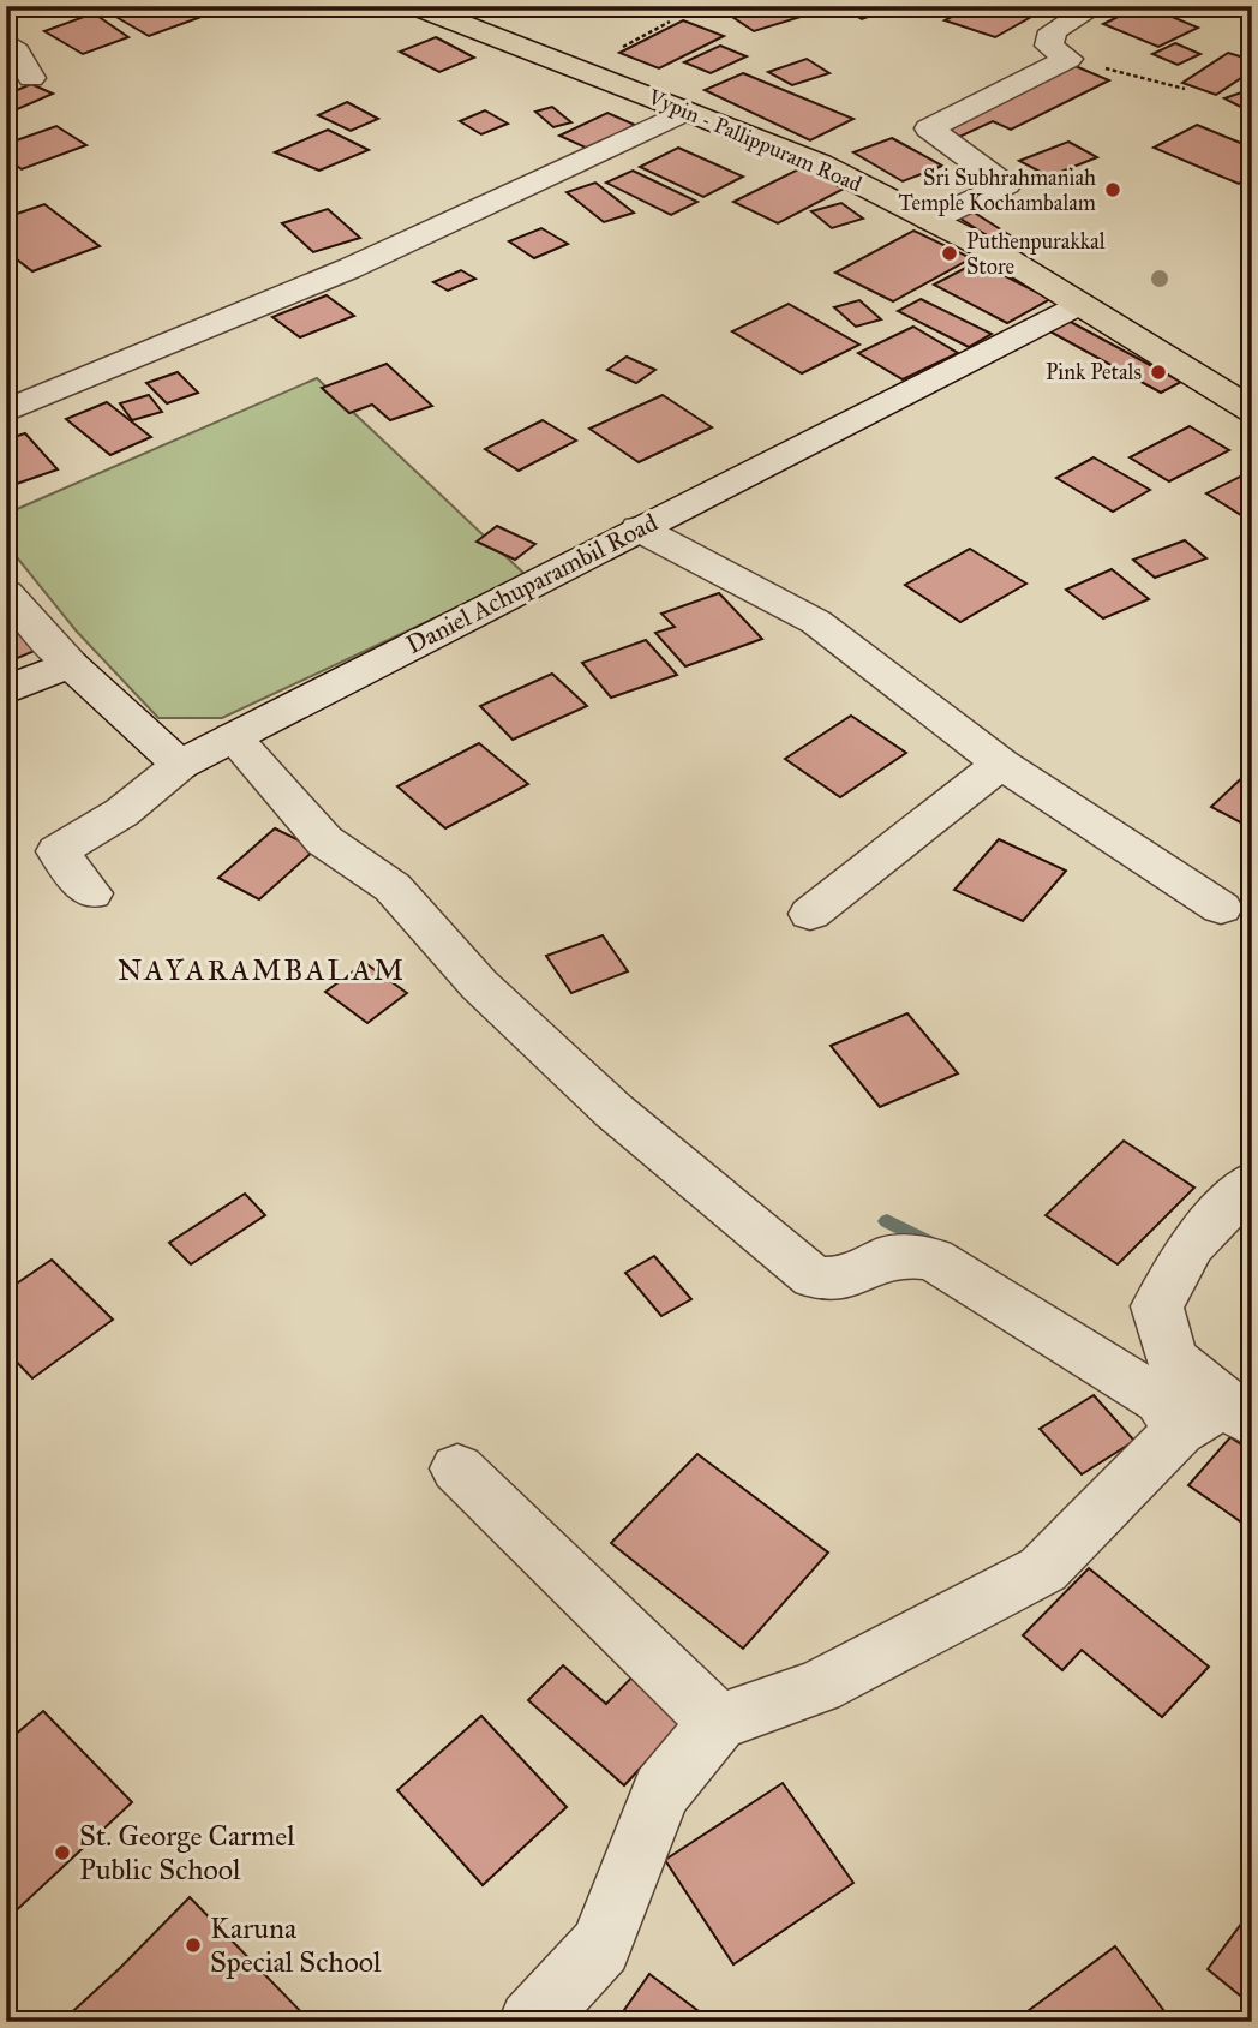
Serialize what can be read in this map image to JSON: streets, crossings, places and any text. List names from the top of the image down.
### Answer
{
  "streets": {
    "main road": ["Vypin - Pallippuram Road"],
    "street": ["Daniel Achuparambil Road"]
  },
  "crossings": [
    ["Vypin - Pallippuram Road", "Daniel Achuparambil Road"]
  ],
  "districts": ["NAYARAMBALAM"],
  "places": [
    "Sri Subhrahmaniah Temple Kochambalam",
    "Puthenpurakkal Store",
    "Pink Petals",
    "St. George Carmel Public School",
    "Karuna Special School"
  ]
}
